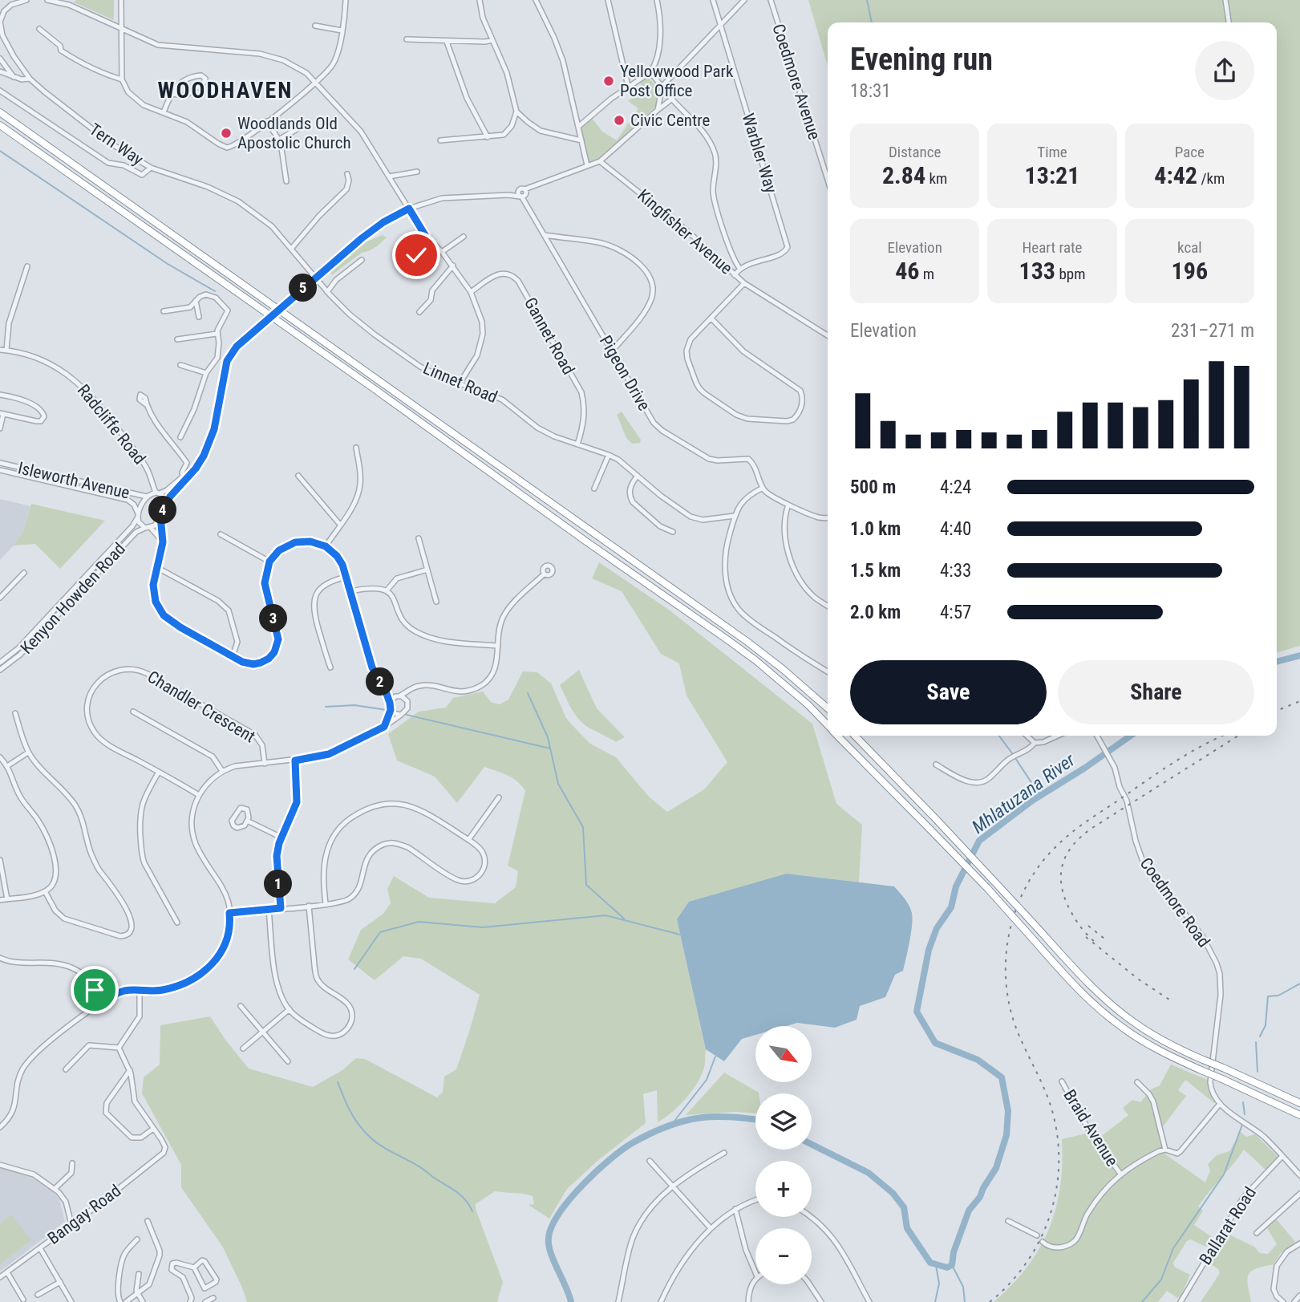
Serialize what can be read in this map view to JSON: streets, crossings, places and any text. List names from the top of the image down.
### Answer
{
  "streets": {
    "street": [
      "Coedmore Avenue",
      "Tern Way",
      "Warbler Way",
      "Kingfisher Avenue",
      "Gannet Road",
      "Pigeon Drive",
      "Linnet Road",
      "Radcliffe Road",
      "Isleworth Avenue",
      "Kenyon Howden Road",
      "Chandler Crescent",
      "Coedmore Road",
      "Braid Avenue",
      "Bangay Road",
      "Ballarat Road"
    ]
  },
  "crossings": [
    ["Tern Way", "Linnet Road"],
    ["Gannet Road", "Linnet Road"],
    ["Radcliffe Road", "Isleworth Avenue"],
    ["Radcliffe Road", "Kenyon Howden Road"],
    ["Isleworth Avenue", "Kenyon Howden Road"]
  ],
  "districts": ["WOODHAVEN"],
  "water": ["Mhlatuzana River"],
  "places": ["Yellowwood Park Post Office", "Civic Centre", "Woodlands Old Apostolic Church"],
  "north": "bottom right",
  "page": {
    "heading": ["Evening run", "18:31"],
    "stats": [
      ["Distance", "2.84 km"],
      ["Time", "13:21"],
      ["Pace", "4:42 /km"],
      ["Elevation", "46 m"],
      ["Heart rate", "133 bpm"],
      ["kcal", "196"]
    ],
    "pins": [
      "5",
      "4",
      "3",
      "2",
      "1"
    ],
    "chart": ["Elevation", "231–271 m"],
    "list": [
      {
        "name": "500 m",
        "note": "4:24"
      },
      {
        "name": "1.0 km",
        "note": "4:40"
      },
      {
        "name": "1.5 km",
        "note": "4:33"
      },
      {
        "name": "2.0 km",
        "note": "4:57"
      }
    ],
    "buttons": ["Save", "Share"],
    "map_buttons": ["+", "−"]
  }
}
